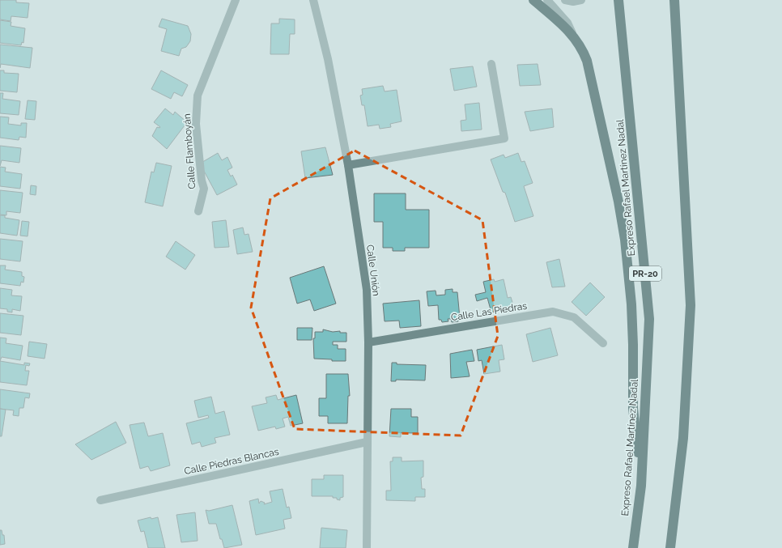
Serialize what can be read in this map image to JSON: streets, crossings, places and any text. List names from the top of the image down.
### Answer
{
  "streets": {
    "highway": ["Expreso Rafael Martínez Nadal", "PR-20"],
    "street": [
      "Calle Flamboyán",
      "Calle Unión",
      "Calle Las Piedras",
      "Calle Piedras Blancas"
    ]
  },
  "crossings": [
    ["Calle Unión", "Calle Las Piedras"],
    ["Calle Unión", "Calle Piedras Blancas"]
  ]
}
